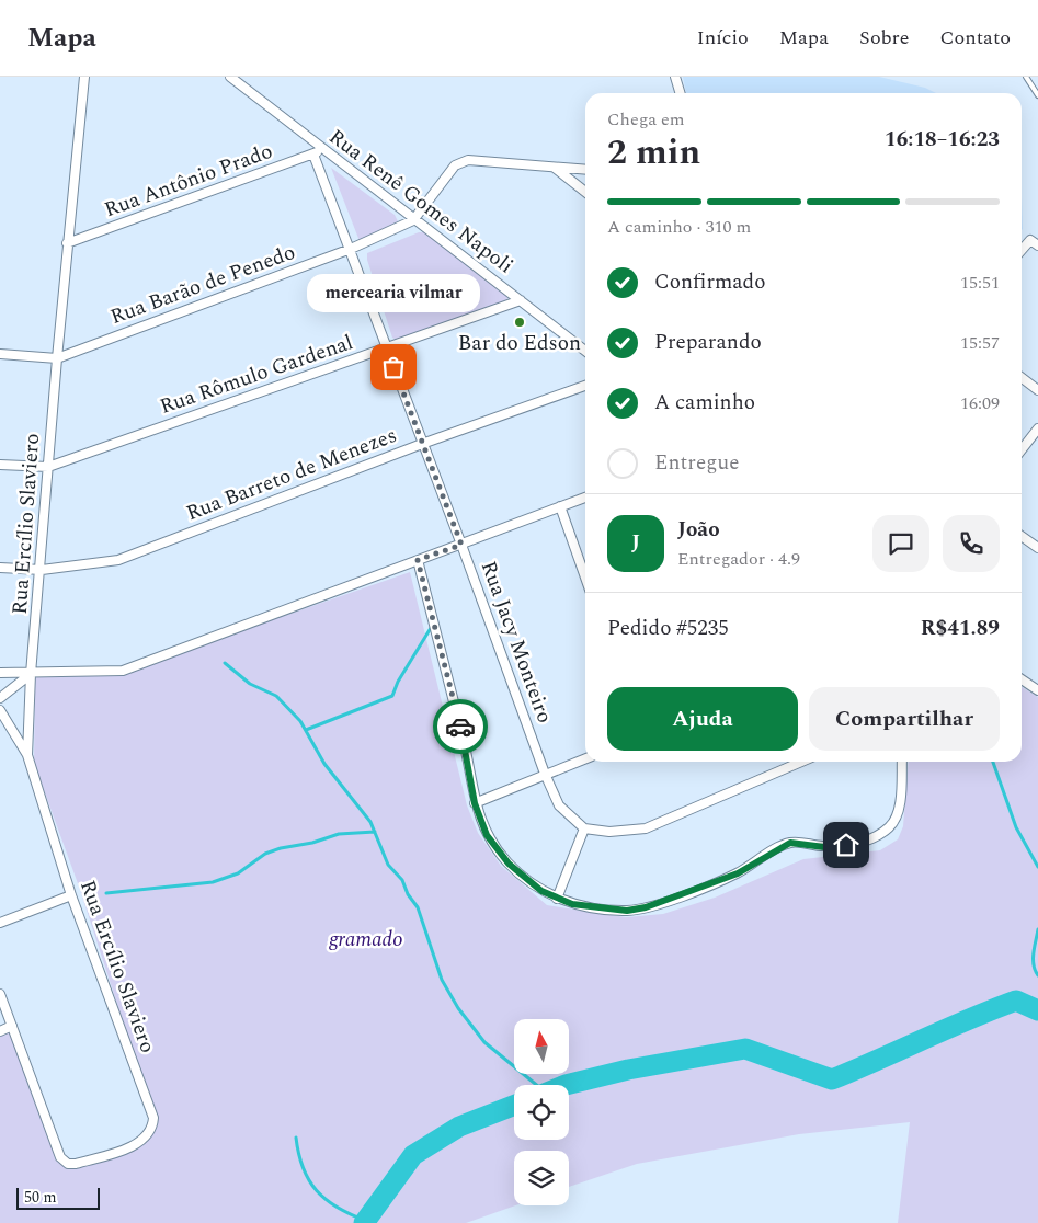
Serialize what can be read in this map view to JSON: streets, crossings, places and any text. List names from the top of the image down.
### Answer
{
  "streets": {
    "street": [
      "Rua Antônio Prado",
      "Rua Renê Gomes Napoli",
      "Rua Barão de Penedo",
      "Rua Rômulo Gardenal",
      "Rua Barreto de Menezes",
      "Rua Ercílio Slaviero",
      "Rua Jacy Monteiro"
    ]
  },
  "crossings": [
    ["Rua Antônio Prado", "Rua Renê Gomes Napoli"],
    ["Rua Antônio Prado", "Rua Ercílio Slaviero"],
    ["Rua Antônio Prado", "Rua Jacy Monteiro"],
    ["Rua Renê Gomes Napoli", "Rua Barão de Penedo"],
    ["Rua Renê Gomes Napoli", "Rua Rômulo Gardenal"],
    ["Rua Barão de Penedo", "Rua Ercílio Slaviero"],
    ["Rua Barão de Penedo", "Rua Jacy Monteiro"],
    ["Rua Rômulo Gardenal", "Rua Ercílio Slaviero"],
    ["Rua Rômulo Gardenal", "Rua Jacy Monteiro"],
    ["Rua Barreto de Menezes", "Rua Ercílio Slaviero"],
    ["Rua Barreto de Menezes", "Rua Jacy Monteiro"]
  ],
  "parks": ["gramado"],
  "places": ["Bar do Edson", "mercearia vilmar"],
  "scale_bar": "50 m",
  "north": "top",
  "page": {
    "header": "Mapa",
    "nav": [
      "Início",
      "Mapa",
      "Sobre",
      "Contato"
    ],
    "heading": ["2 min", "Chega em", "16:18–16:23"],
    "panel": [
      "João",
      "Entregador · 4.9",
      "Pedido #5235",
      "R$41.89"
    ],
    "bar": "A caminho · 310 m",
    "list": [
      ["Confirmado", "15:51"],
      ["Preparando", "15:57"],
      ["A caminho", "16:09"],
      "Entregue"
    ],
    "bubble": "mercearia vilmar",
    "round": "J",
    "buttons": ["Ajuda", "Compartilhar"],
    "scale": "50 m"
  }
}
